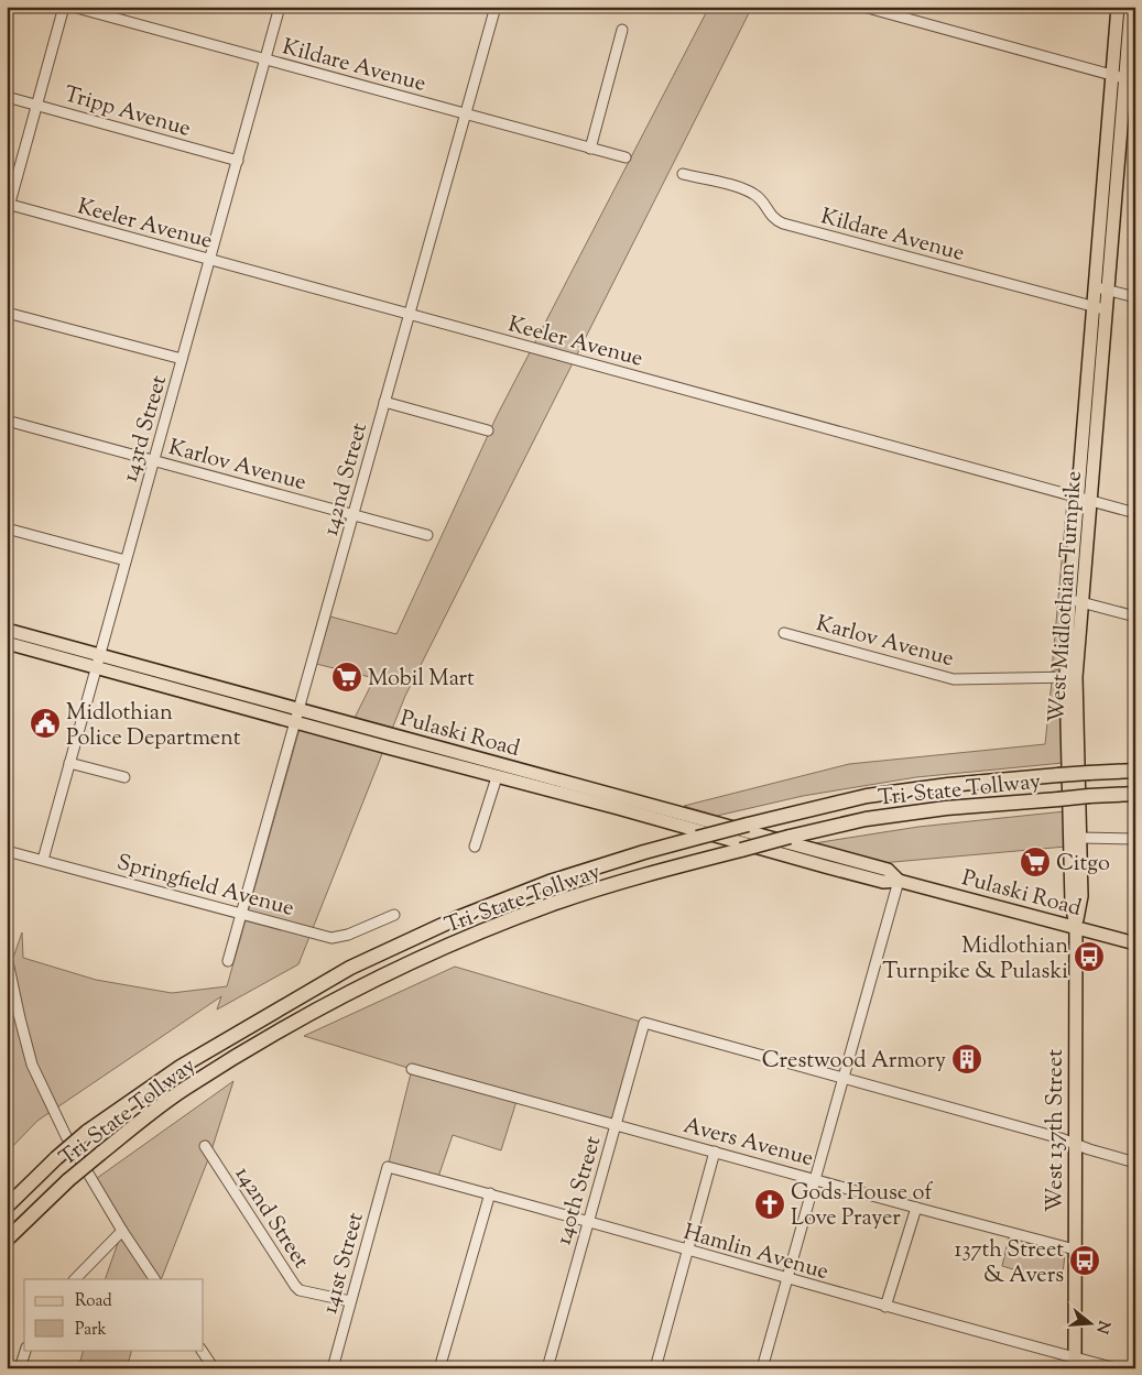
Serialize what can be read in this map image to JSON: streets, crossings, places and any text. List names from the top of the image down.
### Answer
{
  "streets": {
    "highway": ["Tri-State Tollway"],
    "main road": ["West Midlothian Turnpike", "Pulaski Road", "West 137th Street"],
    "street": [
      "Kildare Avenue",
      "Tripp Avenue",
      "Keeler Avenue",
      "143rd Street",
      "Karlov Avenue",
      "142nd Street",
      "Springfield Avenue",
      "Avers Avenue",
      "140th Street",
      "Hamlin Avenue",
      "141st Street"
    ]
  },
  "crossings": [
    ["Kildare Avenue", "143rd Street"],
    ["Kildare Avenue", "142nd Street"],
    ["Kildare Avenue", "West Midlothian Turnpike"],
    ["Tripp Avenue", "143rd Street"],
    ["Keeler Avenue", "143rd Street"],
    ["Keeler Avenue", "142nd Street"],
    ["Keeler Avenue", "West Midlothian Turnpike"],
    ["143rd Street", "Karlov Avenue"],
    ["143rd Street", "Pulaski Road"],
    ["143rd Street", "Springfield Avenue"],
    ["Karlov Avenue", "142nd Street"],
    ["Karlov Avenue", "West Midlothian Turnpike"],
    ["142nd Street", "Pulaski Road"],
    ["142nd Street", "Springfield Avenue"],
    ["142nd Street", "141st Street"],
    ["West Midlothian Turnpike", "Pulaski Road"],
    ["West Midlothian Turnpike", "West 137th Street"],
    ["Pulaski Road", "West 137th Street"],
    ["West 137th Street", "Avers Avenue"],
    ["West 137th Street", "Hamlin Avenue"],
    ["Avers Avenue", "140th Street"],
    ["140th Street", "Hamlin Avenue"],
    ["Hamlin Avenue", "141st Street"]
  ],
  "places": {
    "supermarket": ["Mobil Mart", "Citgo"],
    "public building": ["Midlothian Police Department"],
    "bus stop": ["Midlothian Turnpike & Pulaski", "137th Street & Avers"],
    "building": ["Crestwood Armory"],
    "church": ["Gods House of Love Prayer"]
  },
  "legend": ["Road", "Park"],
  "north": "right"
}
